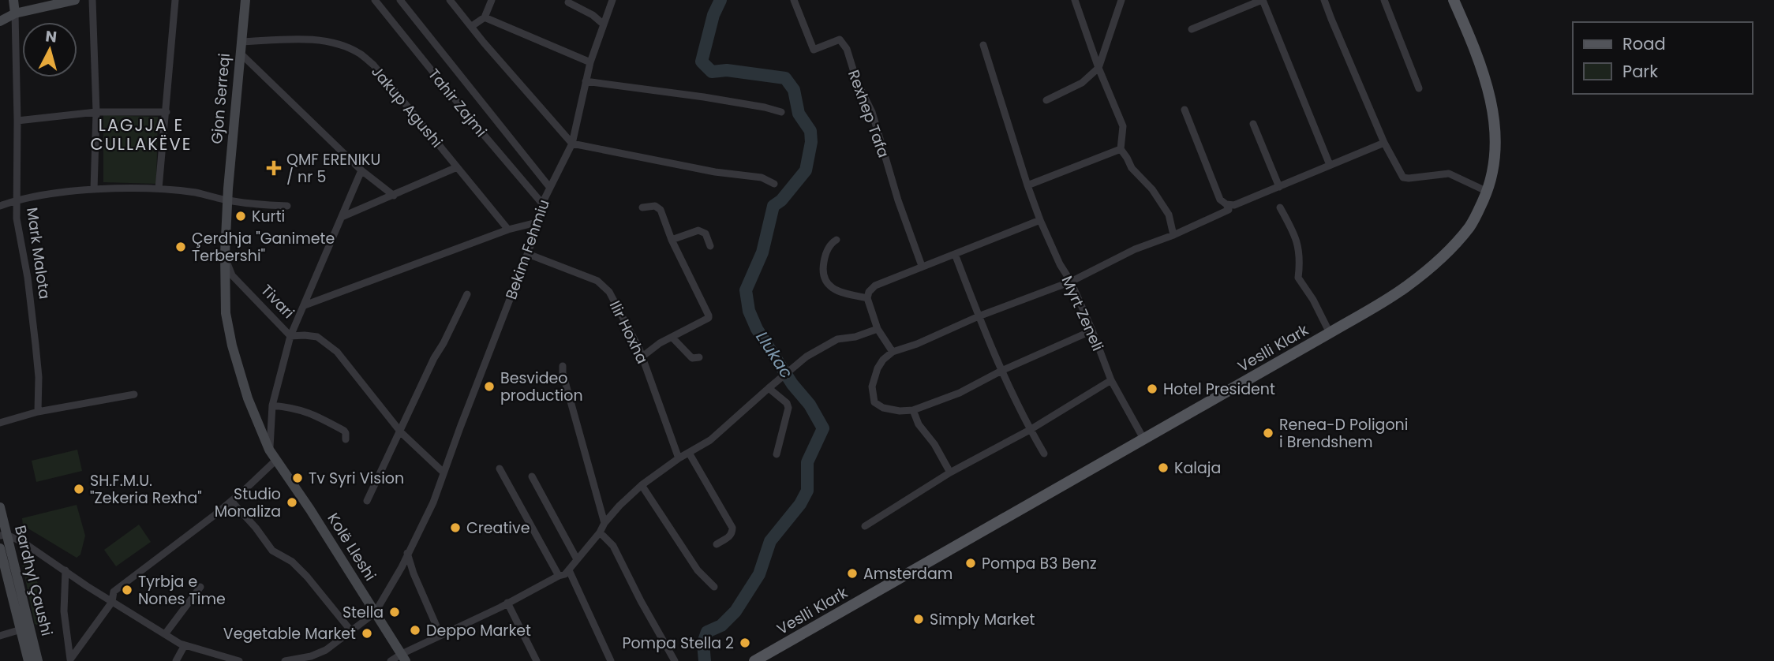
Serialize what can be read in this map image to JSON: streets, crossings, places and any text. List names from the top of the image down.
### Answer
{
  "streets": {
    "main road": ["Veslli Klark"],
    "street": [
      "Gjon Serreqi",
      "Tahir Zajmi",
      "Jakup Agushi",
      "Rexhep Tafa",
      "Bekim Fehmiu",
      "Mark Malota",
      "Tivari",
      "Myrt Zeneli",
      "Ilir Hoxha",
      "Kolë Lleshi",
      "Bardhyl Çaushi"
    ]
  },
  "crossings": [
    ["Gjon Serreqi", "Jakup Agushi"],
    ["Gjon Serreqi", "Tivari"],
    ["Tahir Zajmi", "Bekim Fehmiu"],
    ["Bekim Fehmiu", "Tivari"],
    ["Bekim Fehmiu", "Ilir Hoxha"],
    ["Bekim Fehmiu", "Kolë Lleshi"],
    ["Tivari", "Kolë Lleshi"],
    ["Myrt Zeneli", "Veslli Klark"]
  ],
  "districts": ["LAGJJA E CULLAKËVE"],
  "water": ["Llukac"],
  "places": {
    "health": ["QMF ERENIKU / nr 5"],
    "other": [
      "Kurti",
      "Çerdhja \"Ganimete Terbershi\"",
      "Besvideo production",
      "Hotel President",
      "Renea-D Poligoni i Brendshem",
      "Kalaja",
      "Tv Syri Vision",
      "SH.F.M.U. \"Zekeria Rexha\"",
      "Studio Monaliza",
      "Creative",
      "Pompa B3 Benz",
      "Amsterdam",
      "Tyrbja e Nones Time",
      "Stella",
      "Simply Market",
      "Deppo Market",
      "Vegetable Market",
      "Pompa Stella 2"
    ]
  },
  "legend": ["Road", "Park"],
  "north": "top"
}
